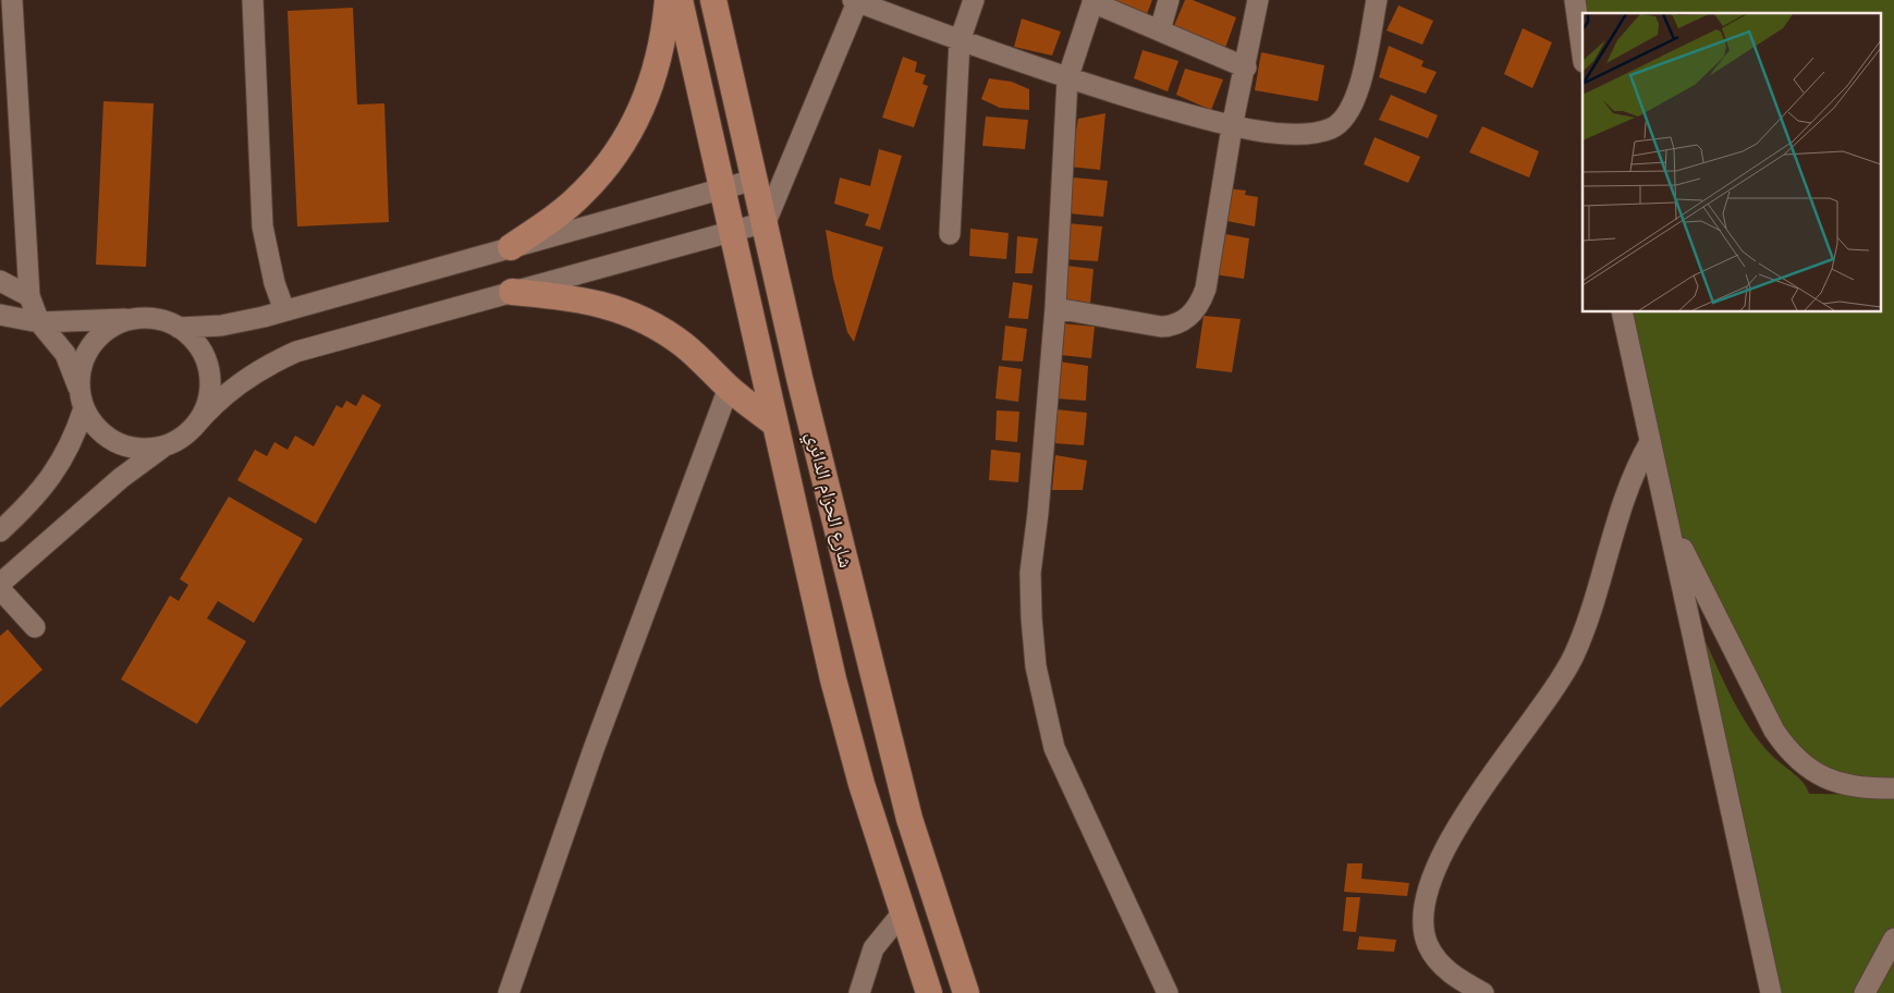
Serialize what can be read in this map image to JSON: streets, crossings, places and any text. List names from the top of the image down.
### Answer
{
  "streets": {
    "main road": ["شارع الحزام الدائري"]
  }
}
